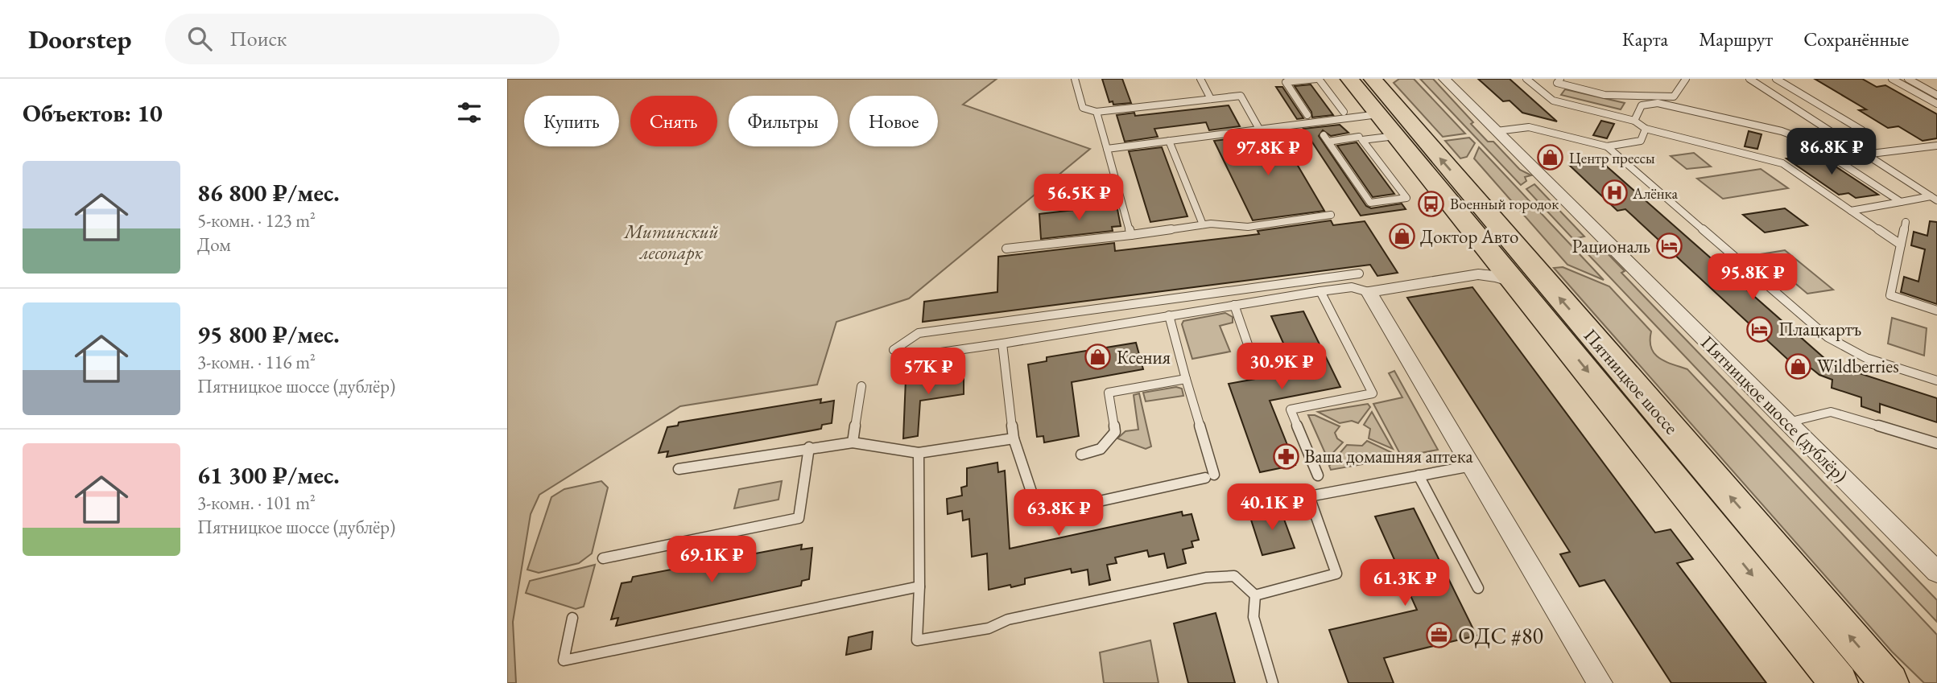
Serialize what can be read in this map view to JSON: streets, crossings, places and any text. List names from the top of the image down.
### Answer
{
  "streets": {
    "main road": ["Пятницкое шоссе"],
    "street": ["Пятницкое шоссе (дублёр)"]
  },
  "parks": ["Митинский лесопарк"],
  "places": {
    "shop": [
      "Центр прессы",
      "Доктор Авто",
      "Ксения",
      "Wildberries"
    ],
    "hospital": ["Алёнка"],
    "bus stop": ["Военный городок"],
    "hotel": ["Рациональ", "Плацкартъ"],
    "pharmacy": ["Ваша домашняя аптека"],
    "office": ["ОДС #80"]
  },
  "page": {
    "header": "Doorstep",
    "search": "Поиск",
    "nav": ["Карта", "Маршрут", "Сохранённые"],
    "heading": "Объектов: 10",
    "chip": [
      "Купить",
      "Снять",
      "Фильтры",
      "Новое"
    ],
    "price": [
      "86.8K ₽",
      "97.8K ₽",
      "56.5K ₽",
      "95.8K ₽",
      "30.9K ₽",
      "57K ₽",
      "40.1K ₽",
      "63.8K ₽",
      "69.1K ₽",
      "61.3K ₽"
    ],
    "list": [
      {
        "name": "86 800 ₽/мес.",
        "note": "5-комн. · 123 m² · Дом"
      },
      {
        "name": "95 800 ₽/мес.",
        "note": "3-комн. · 116 m² · Пятницкое шоссе (дублёр)"
      },
      {
        "name": "61 300 ₽/мес.",
        "note": "3-комн. · 101 m² · Пятницкое шоссе (дублёр)"
      }
    ]
  }
}
